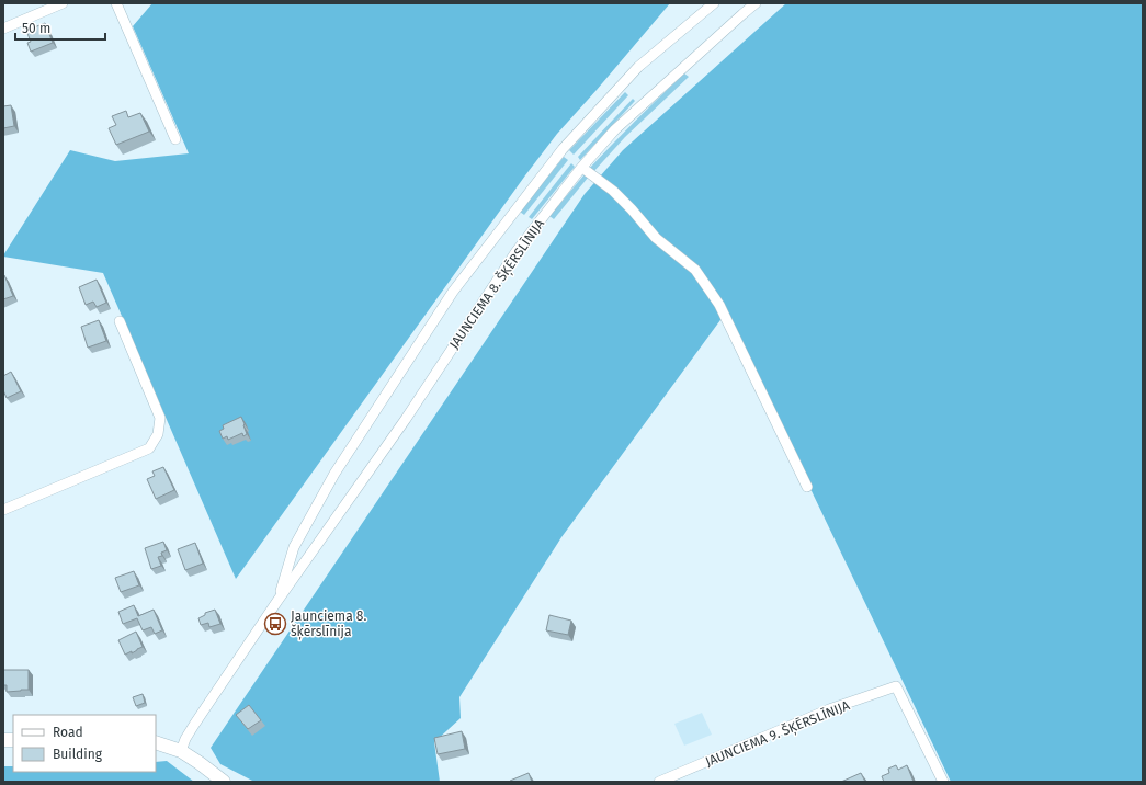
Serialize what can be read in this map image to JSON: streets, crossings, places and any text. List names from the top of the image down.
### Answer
{
  "streets": {
    "street": ["JAUNCIEMA 8. ŠĶĒRSLĪNIJA", "JAUNCIEMA 9. ŠĶĒRSLĪNIJA"]
  },
  "places": {
    "bus stop": ["Jaunciema 8. šķērslīnija"]
  },
  "legend": ["Road", "Building"],
  "scale_bar": "50 m"
}
